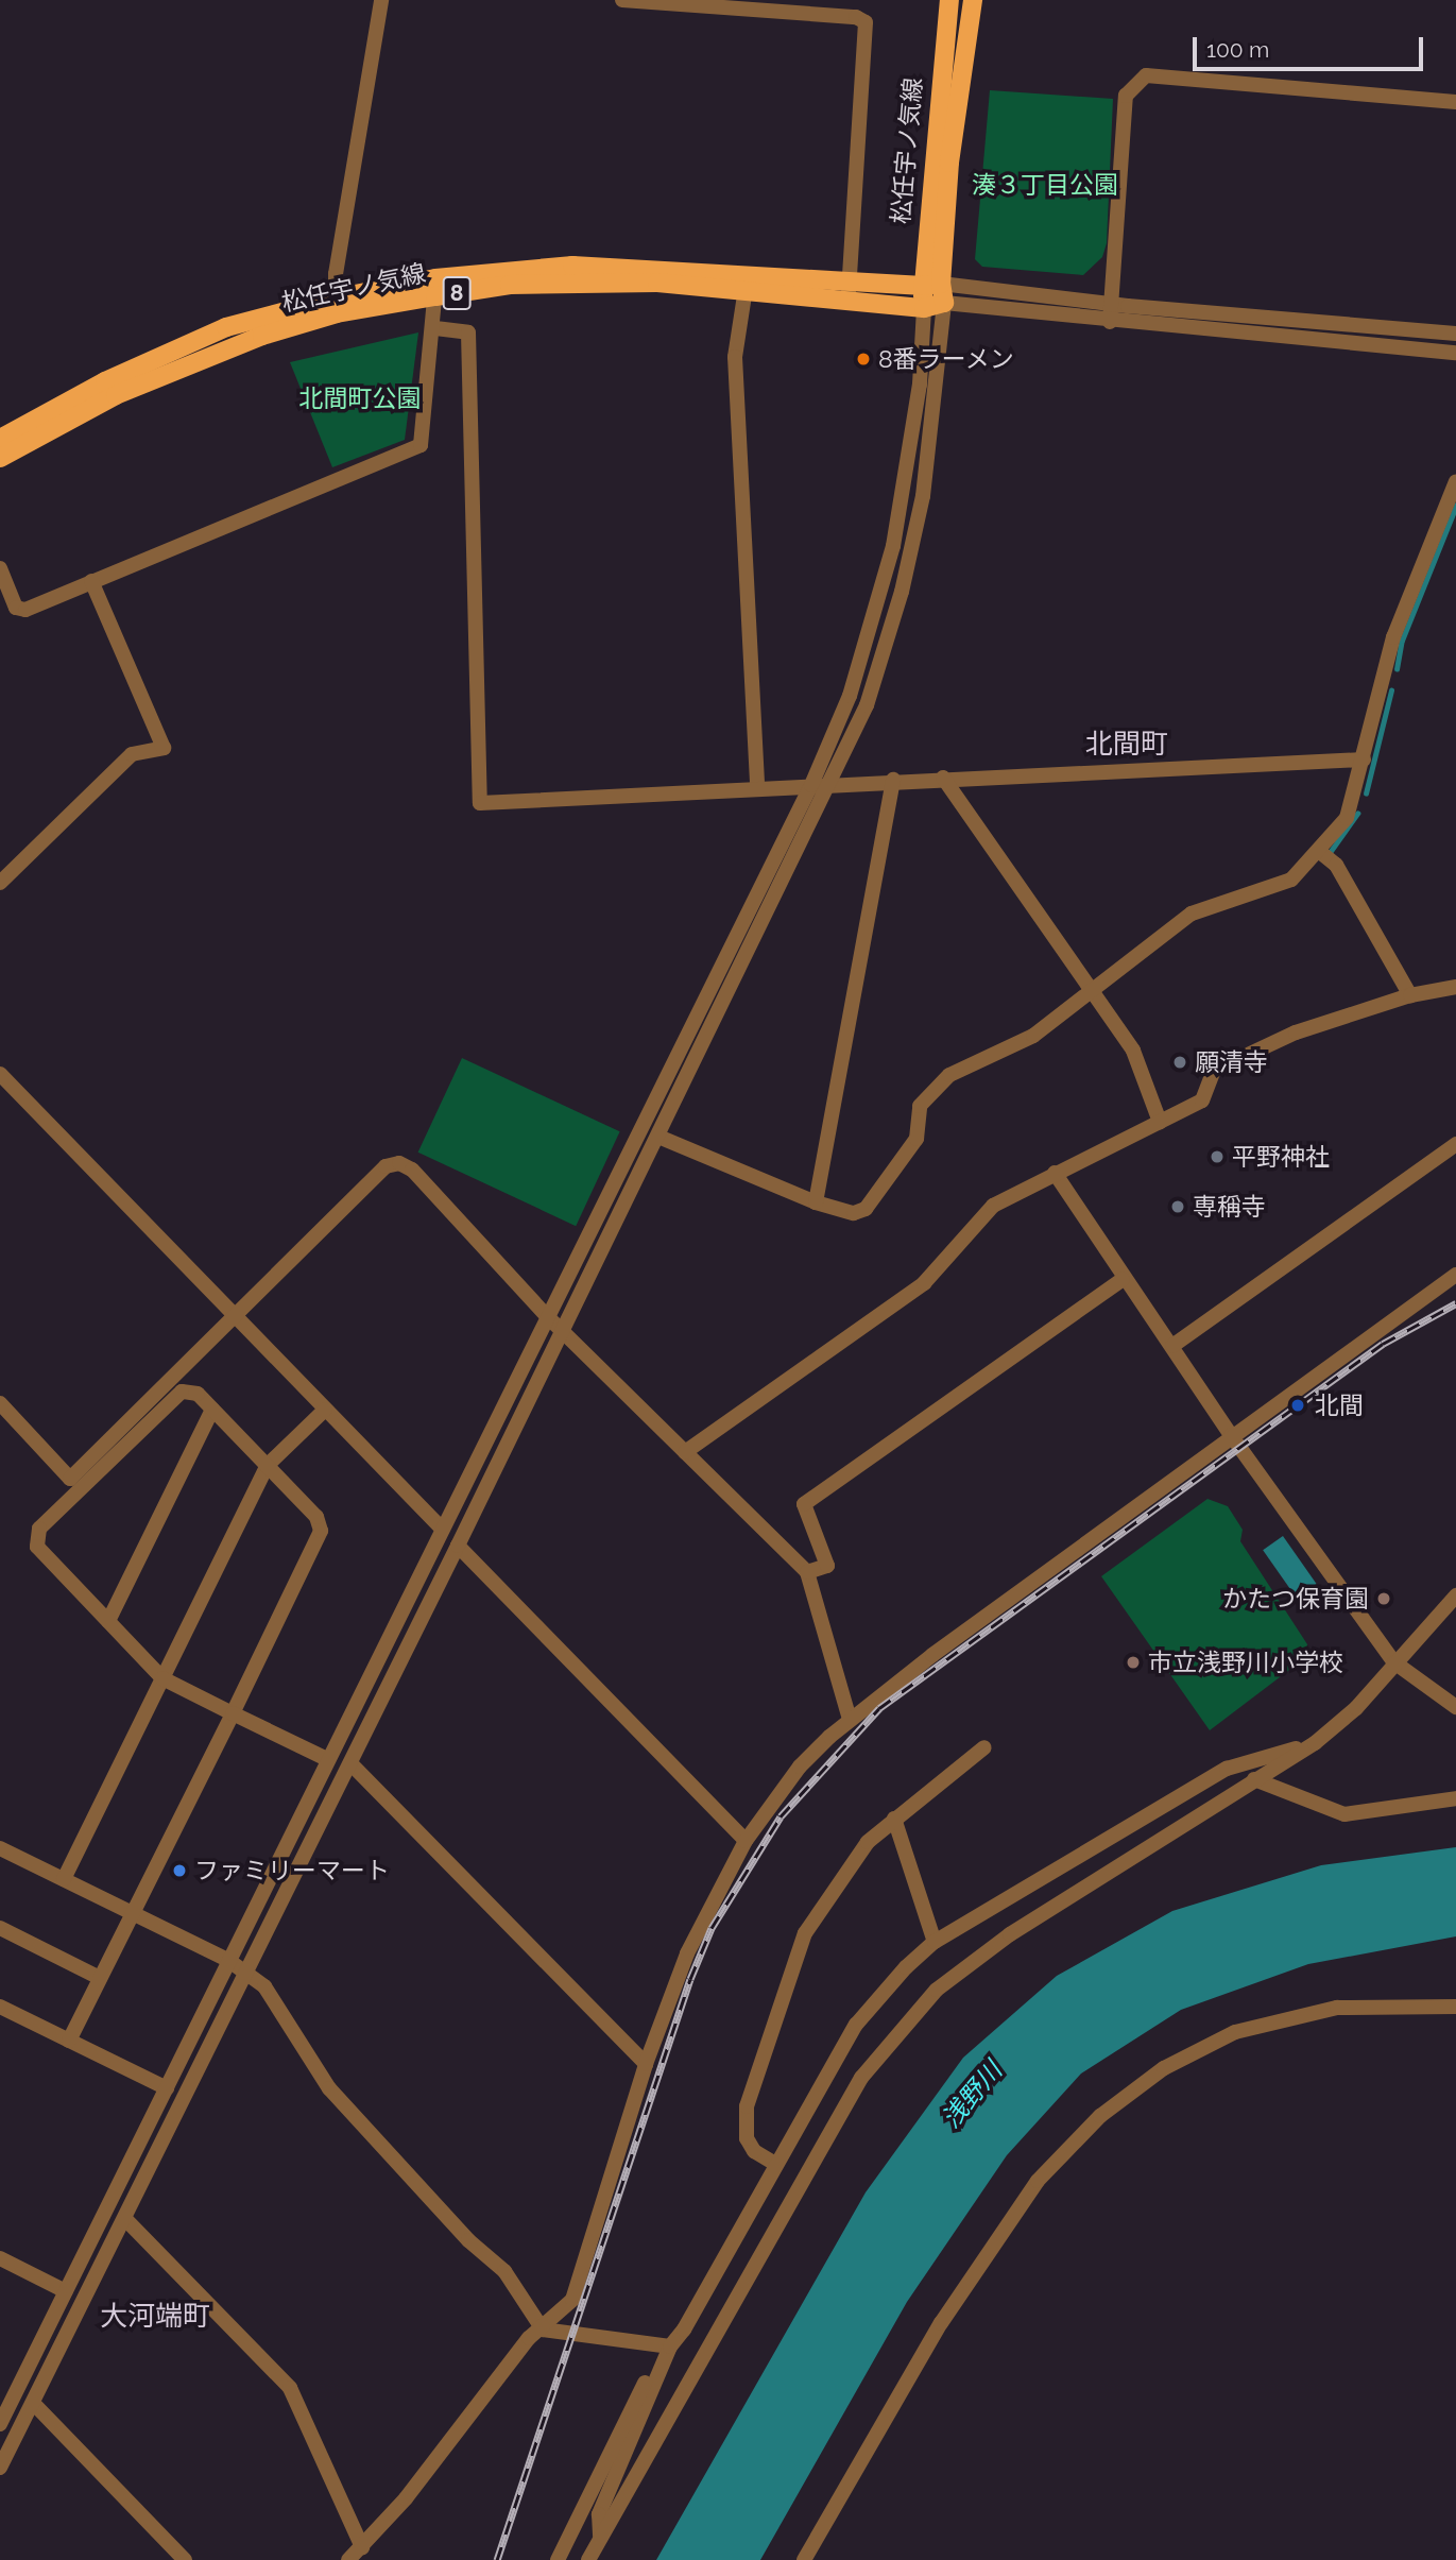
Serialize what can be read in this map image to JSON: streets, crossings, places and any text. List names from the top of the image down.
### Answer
{
  "streets": {
    "main road": ["松任宇ノ気線", "8"]
  },
  "districts": ["北間町", "大河端町"],
  "water": ["浅野川"],
  "parks": ["湊３丁目公園", "北間町公園"],
  "places": [
    "8番ラーメン",
    "願清寺",
    "平野神社",
    "専稱寺",
    "北間",
    "かたつ保育園",
    "市立浅野川小学校",
    "ファミリーマート"
  ],
  "scale_bar": "100 m"
}
